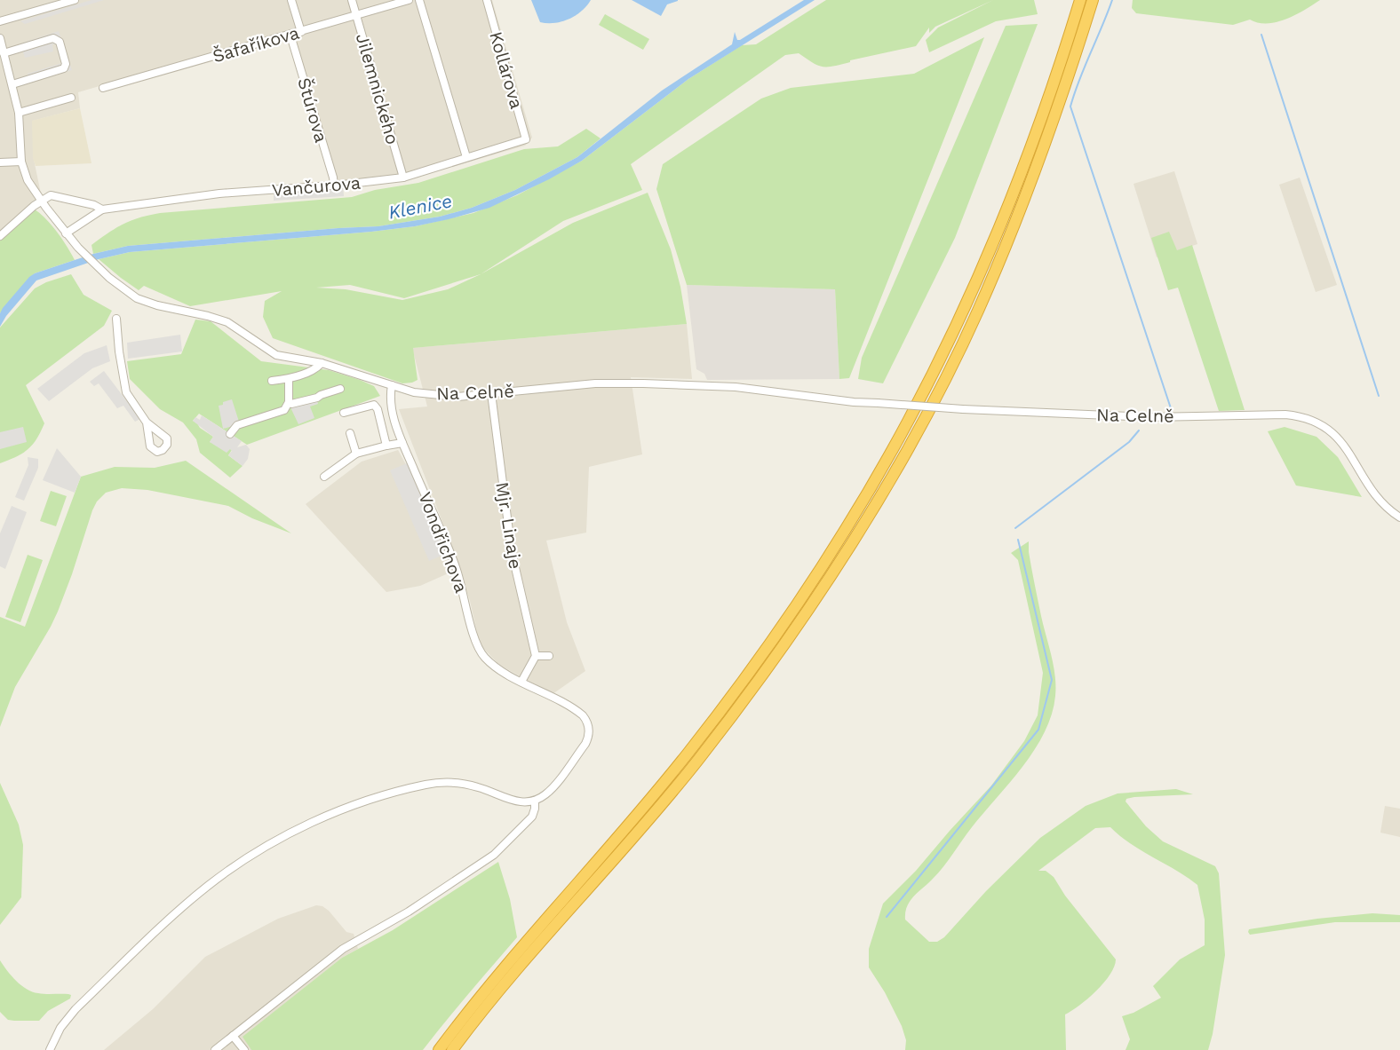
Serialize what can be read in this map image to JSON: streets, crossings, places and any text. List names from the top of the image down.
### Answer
{
  "streets": {
    "street": [
      "Šafaříkova",
      "Kollárova",
      "Jilemnického",
      "Štúrova",
      "Vančurova",
      "Na Celně",
      "Mjr. Linaje",
      "Vondřichova"
    ]
  },
  "crossings": [
    ["Šafaříkova", "Jilemnického"],
    ["Šafaříkova", "Štúrova"],
    ["Kollárova", "Vančurova"],
    ["Jilemnického", "Vančurova"],
    ["Štúrova", "Vančurova"],
    ["Vančurova", "Na Celně"],
    ["Na Celně", "Mjr. Linaje"],
    ["Na Celně", "Vondřichova"]
  ],
  "water": ["Klenice"]
}
